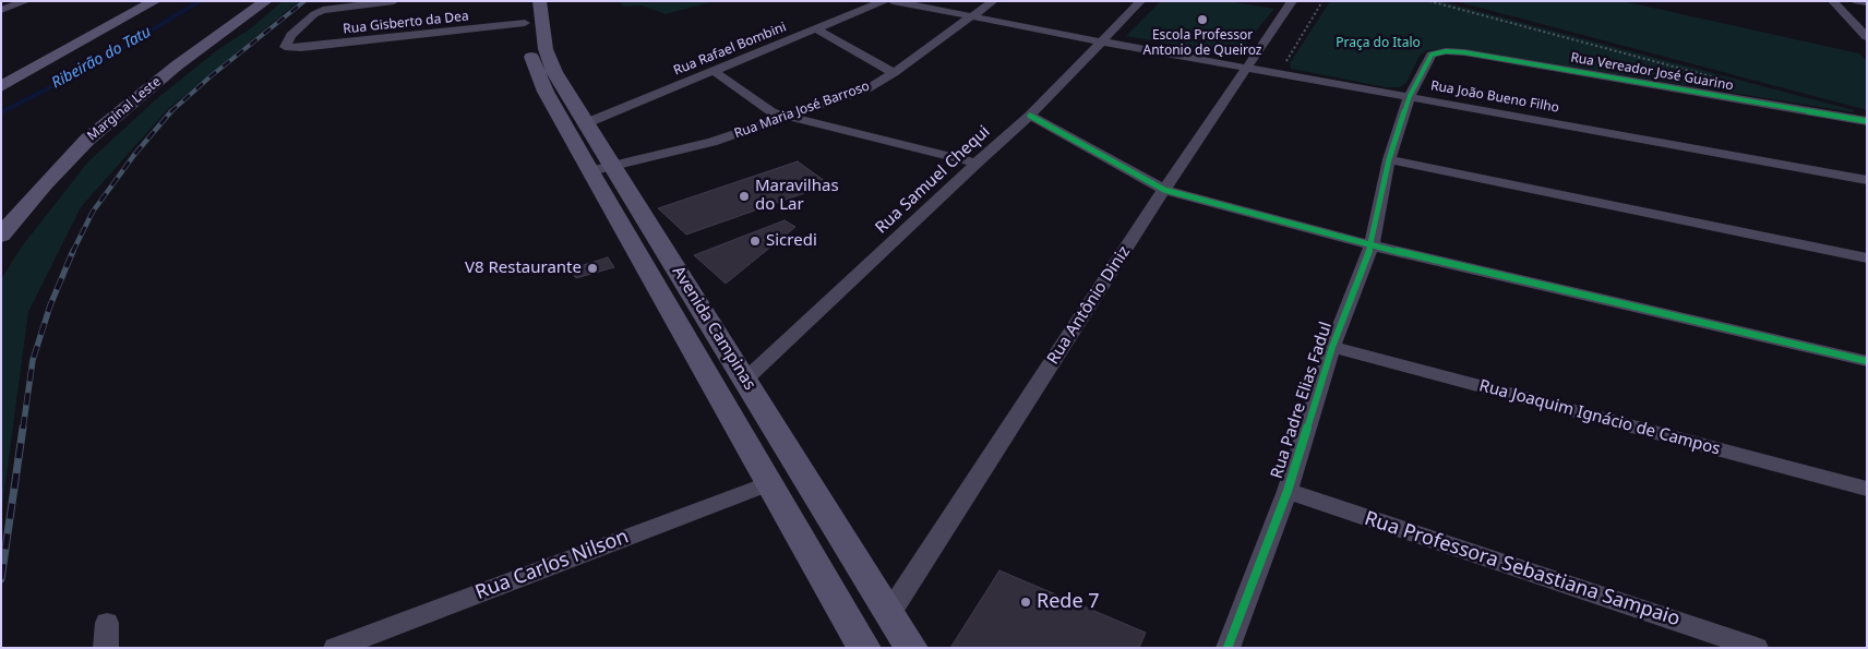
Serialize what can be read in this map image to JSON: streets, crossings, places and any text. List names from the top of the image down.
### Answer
{
  "streets": {
    "main road": ["Marginal Leste", "Avenida Campinas"],
    "street": [
      "Rua Gisberto da Dea",
      "Rua Rafael Bombini",
      "Rua Vereador José Guarino",
      "Rua João Bueno Filho",
      "Rua Maria José Barroso",
      "Rua Samuel Chequi",
      "Rua Antônio Diniz",
      "Rua Padre Elias Fadul",
      "Rua Joaquim Ignácio de Campos",
      "Rua Carlos Nilson",
      "Rua Professora Sebastiana Sampaio"
    ]
  },
  "crossings": [
    ["Rua Gisberto da Dea", "Avenida Campinas"],
    ["Rua Rafael Bombini", "Avenida Campinas"],
    ["Rua Vereador José Guarino", "Rua Padre Elias Fadul"],
    ["Rua João Bueno Filho", "Rua Maria José Barroso"],
    ["Rua João Bueno Filho", "Rua Samuel Chequi"],
    ["Rua João Bueno Filho", "Rua Antônio Diniz"],
    ["Rua João Bueno Filho", "Rua Padre Elias Fadul"],
    ["Rua Maria José Barroso", "Avenida Campinas"],
    ["Rua Samuel Chequi", "Avenida Campinas"],
    ["Rua Antônio Diniz", "Avenida Campinas"],
    ["Avenida Campinas", "Rua Carlos Nilson"],
    ["Rua Padre Elias Fadul", "Rua Joaquim Ignácio de Campos"],
    ["Rua Padre Elias Fadul", "Rua Professora Sebastiana Sampaio"]
  ],
  "water": ["Ribeirão do Tatu"],
  "parks": ["Praça do Italo"],
  "places": [
    "Escola Professor Antonio de Queiroz",
    "Maravilhas do Lar",
    "Sicredi",
    "V8 Restaurante",
    "Rede 7"
  ]
}
